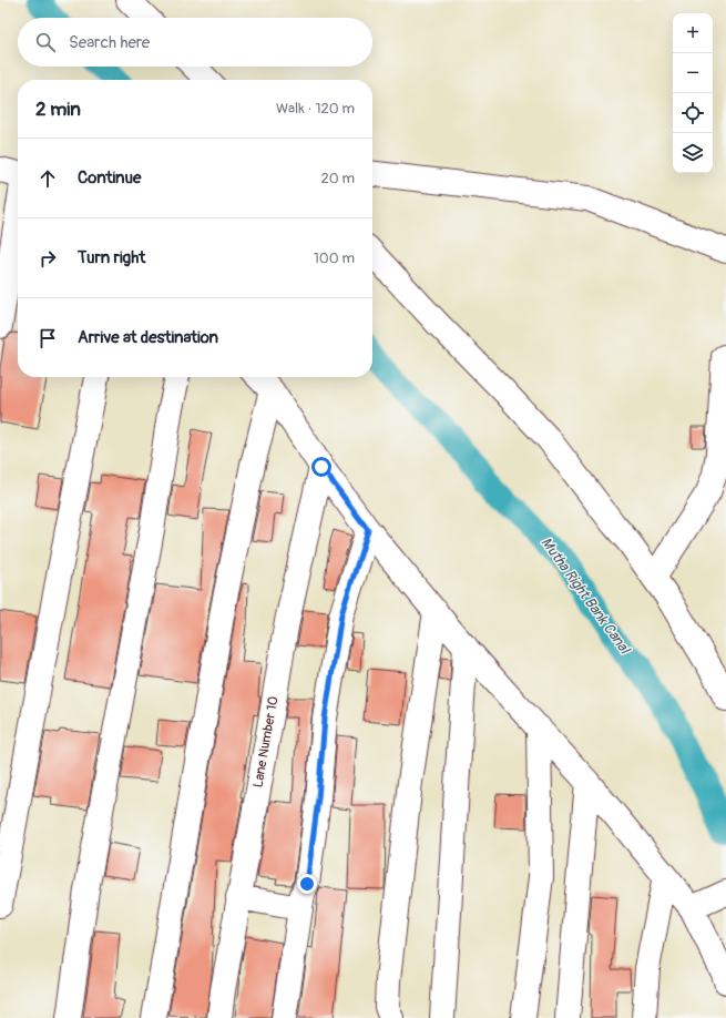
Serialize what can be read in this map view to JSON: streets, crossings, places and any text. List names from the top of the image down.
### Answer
{
  "streets": {
    "street": ["Lane Number 10"]
  },
  "water": ["Mutha Right Bank Canal"],
  "page": {
    "map_buttons": ["+", "−"],
    "search": "Search here",
    "heading": ["2 min", "Walk · 120 m"],
    "list": [
      ["Continue", "20 m"],
      ["Turn right", "100 m"],
      "Arrive at destination"
    ]
  }
}
